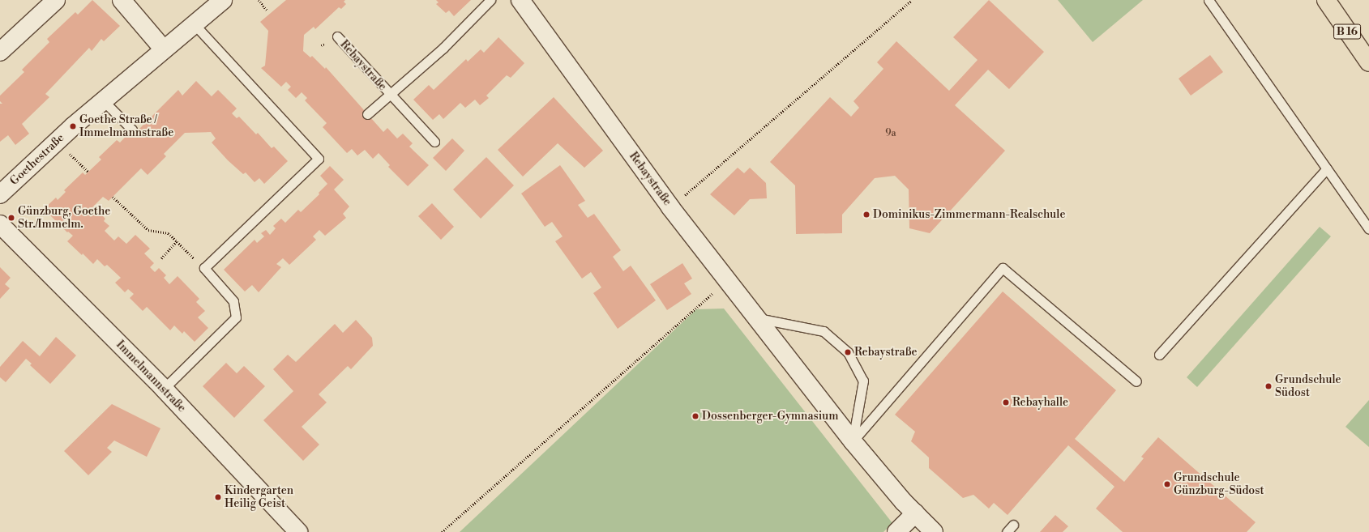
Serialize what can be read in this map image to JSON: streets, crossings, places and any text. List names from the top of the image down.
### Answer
{
  "streets": {
    "main road": ["B 16"],
    "street": ["Rebaystraße", "Goethestraße", "Immelmannstraße"]
  },
  "places": [
    "Goethe Straße / Immelmannstraße",
    "Dominikus-Zimmermann-Realschule",
    "Günzburg, Goethe Str./Immelm.",
    "Rebaystraße",
    "Grundschule Südost",
    "Rebayhalle",
    "Dossenberger-Gymnasium",
    "Grundschule Günzburg-Südost",
    "Kindergarten Heilig Geist"
  ],
  "house_numbers": ["9a"]
}
